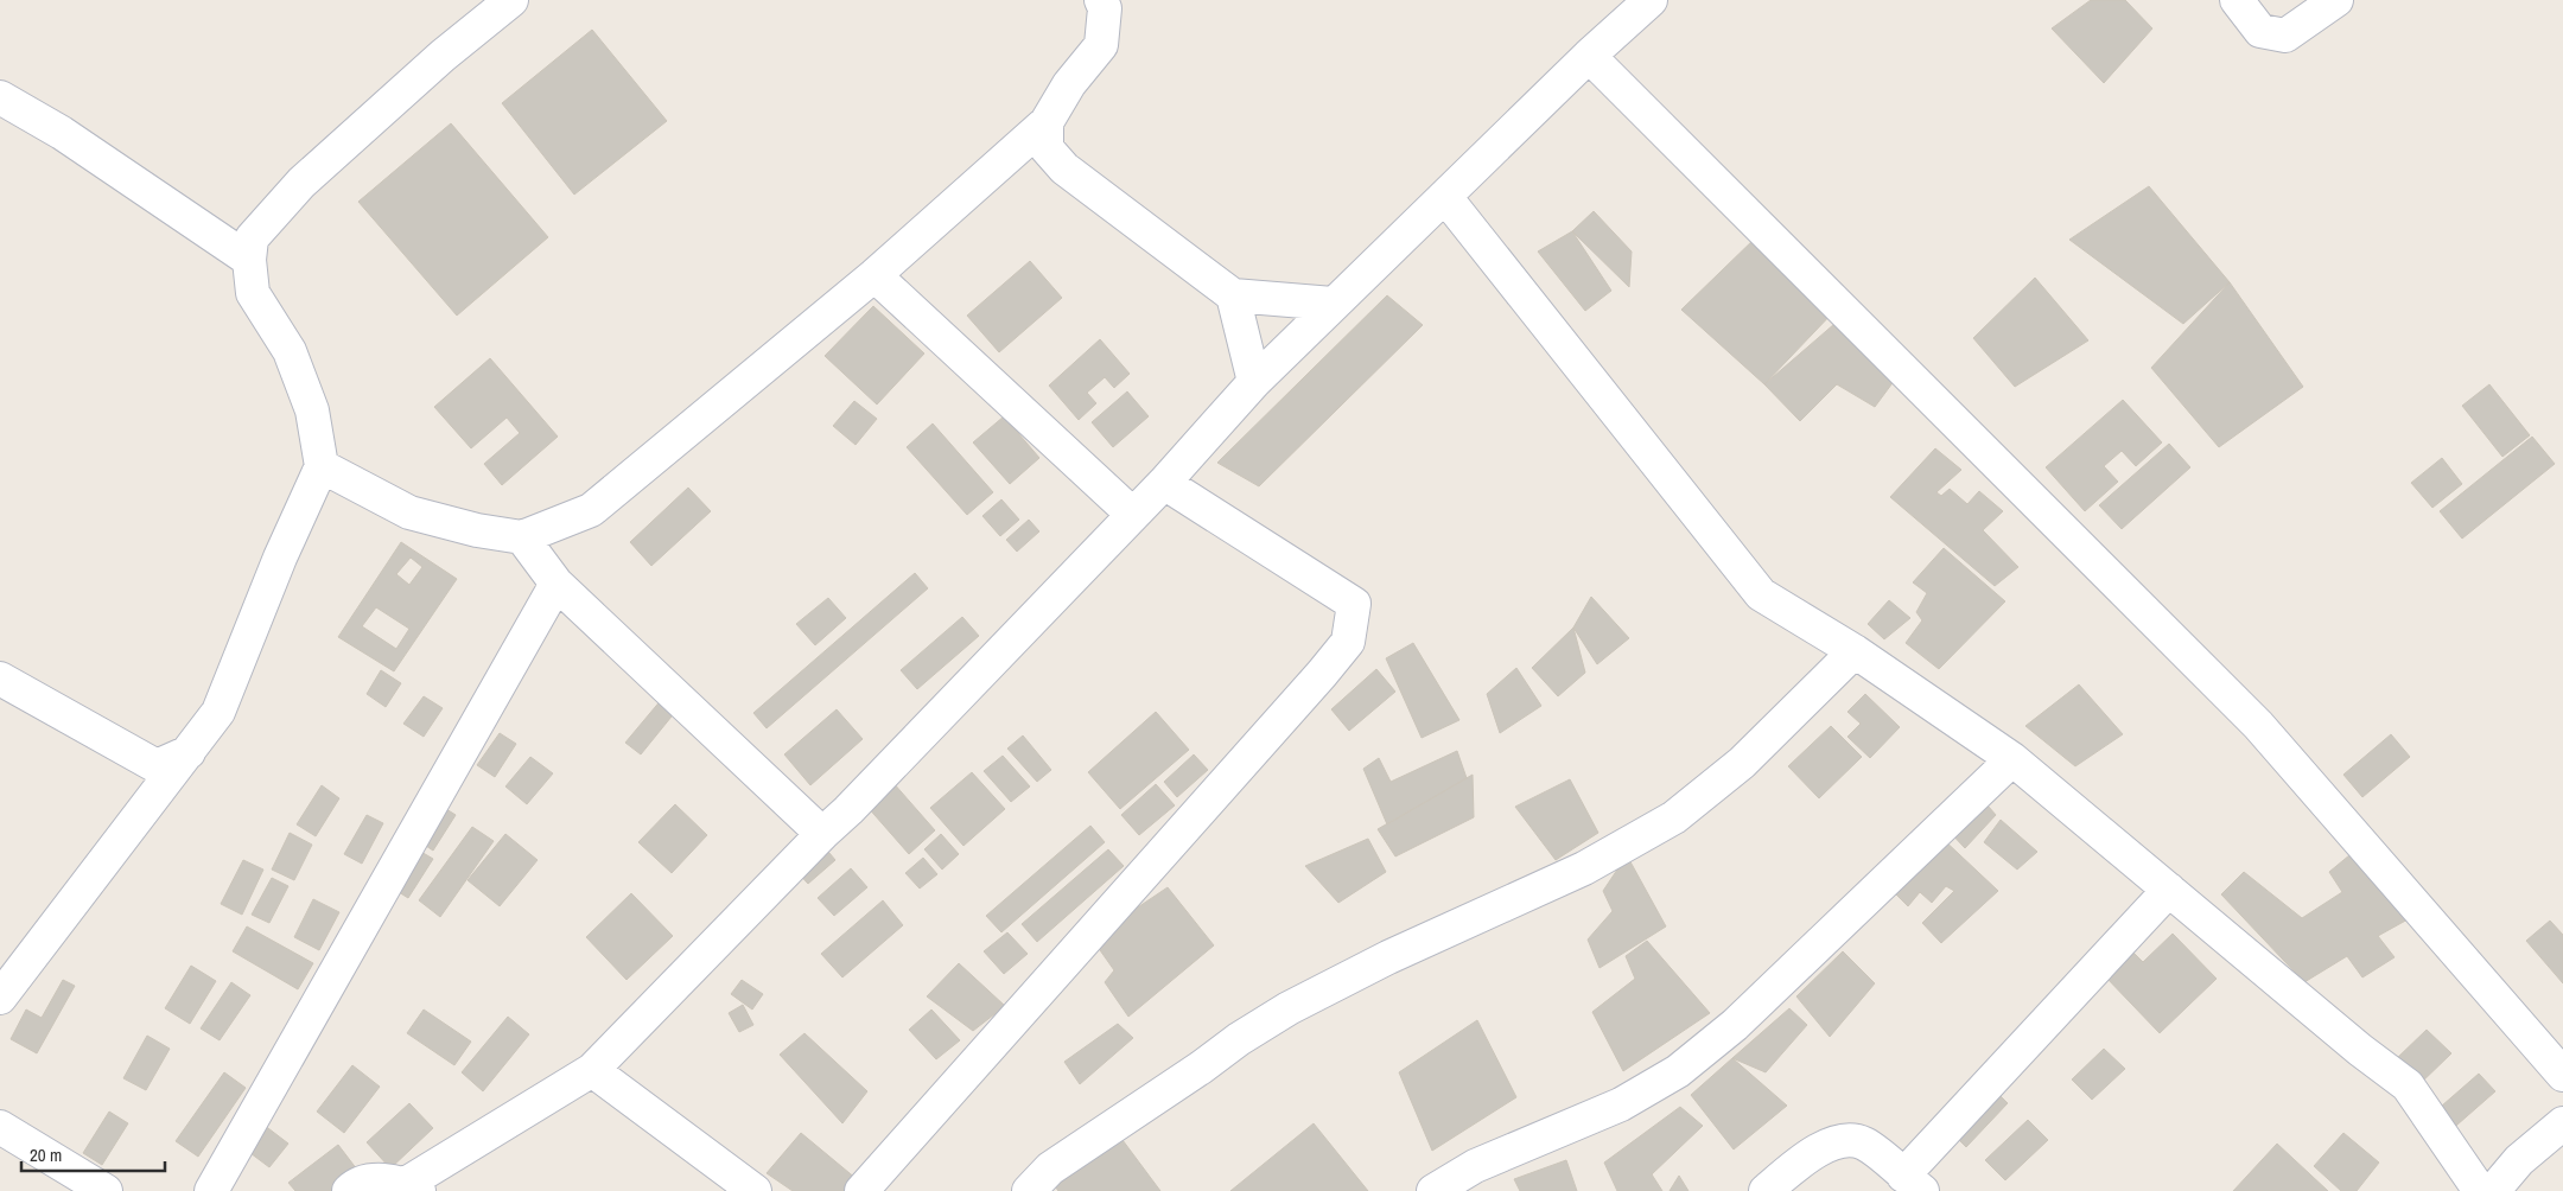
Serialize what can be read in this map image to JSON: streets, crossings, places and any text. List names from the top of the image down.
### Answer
{
  "scale_bar": "20 m"
}
